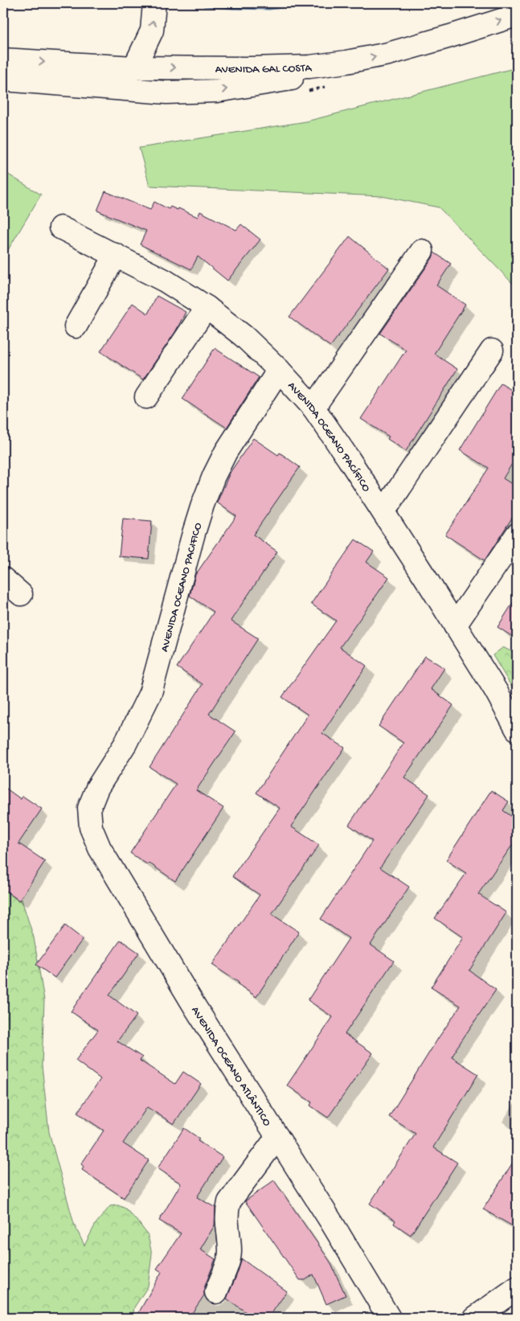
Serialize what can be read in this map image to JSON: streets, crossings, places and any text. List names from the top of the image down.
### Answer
{
  "streets": {
    "street": [
      "AVENIDA GAL COSTA",
      "AVENIDA OCEANO PACÍFICO",
      "AVENIDA OCEANO PACIFICO",
      "AVENIDA OCEANO ATLÂNTICO"
    ]
  },
  "crossings": [
    ["AVENIDA OCEANO PACÍFICO", "AVENIDA OCEANO PACIFICO"],
    ["AVENIDA OCEANO PACIFICO", "AVENIDA OCEANO ATLÂNTICO"]
  ]
}
